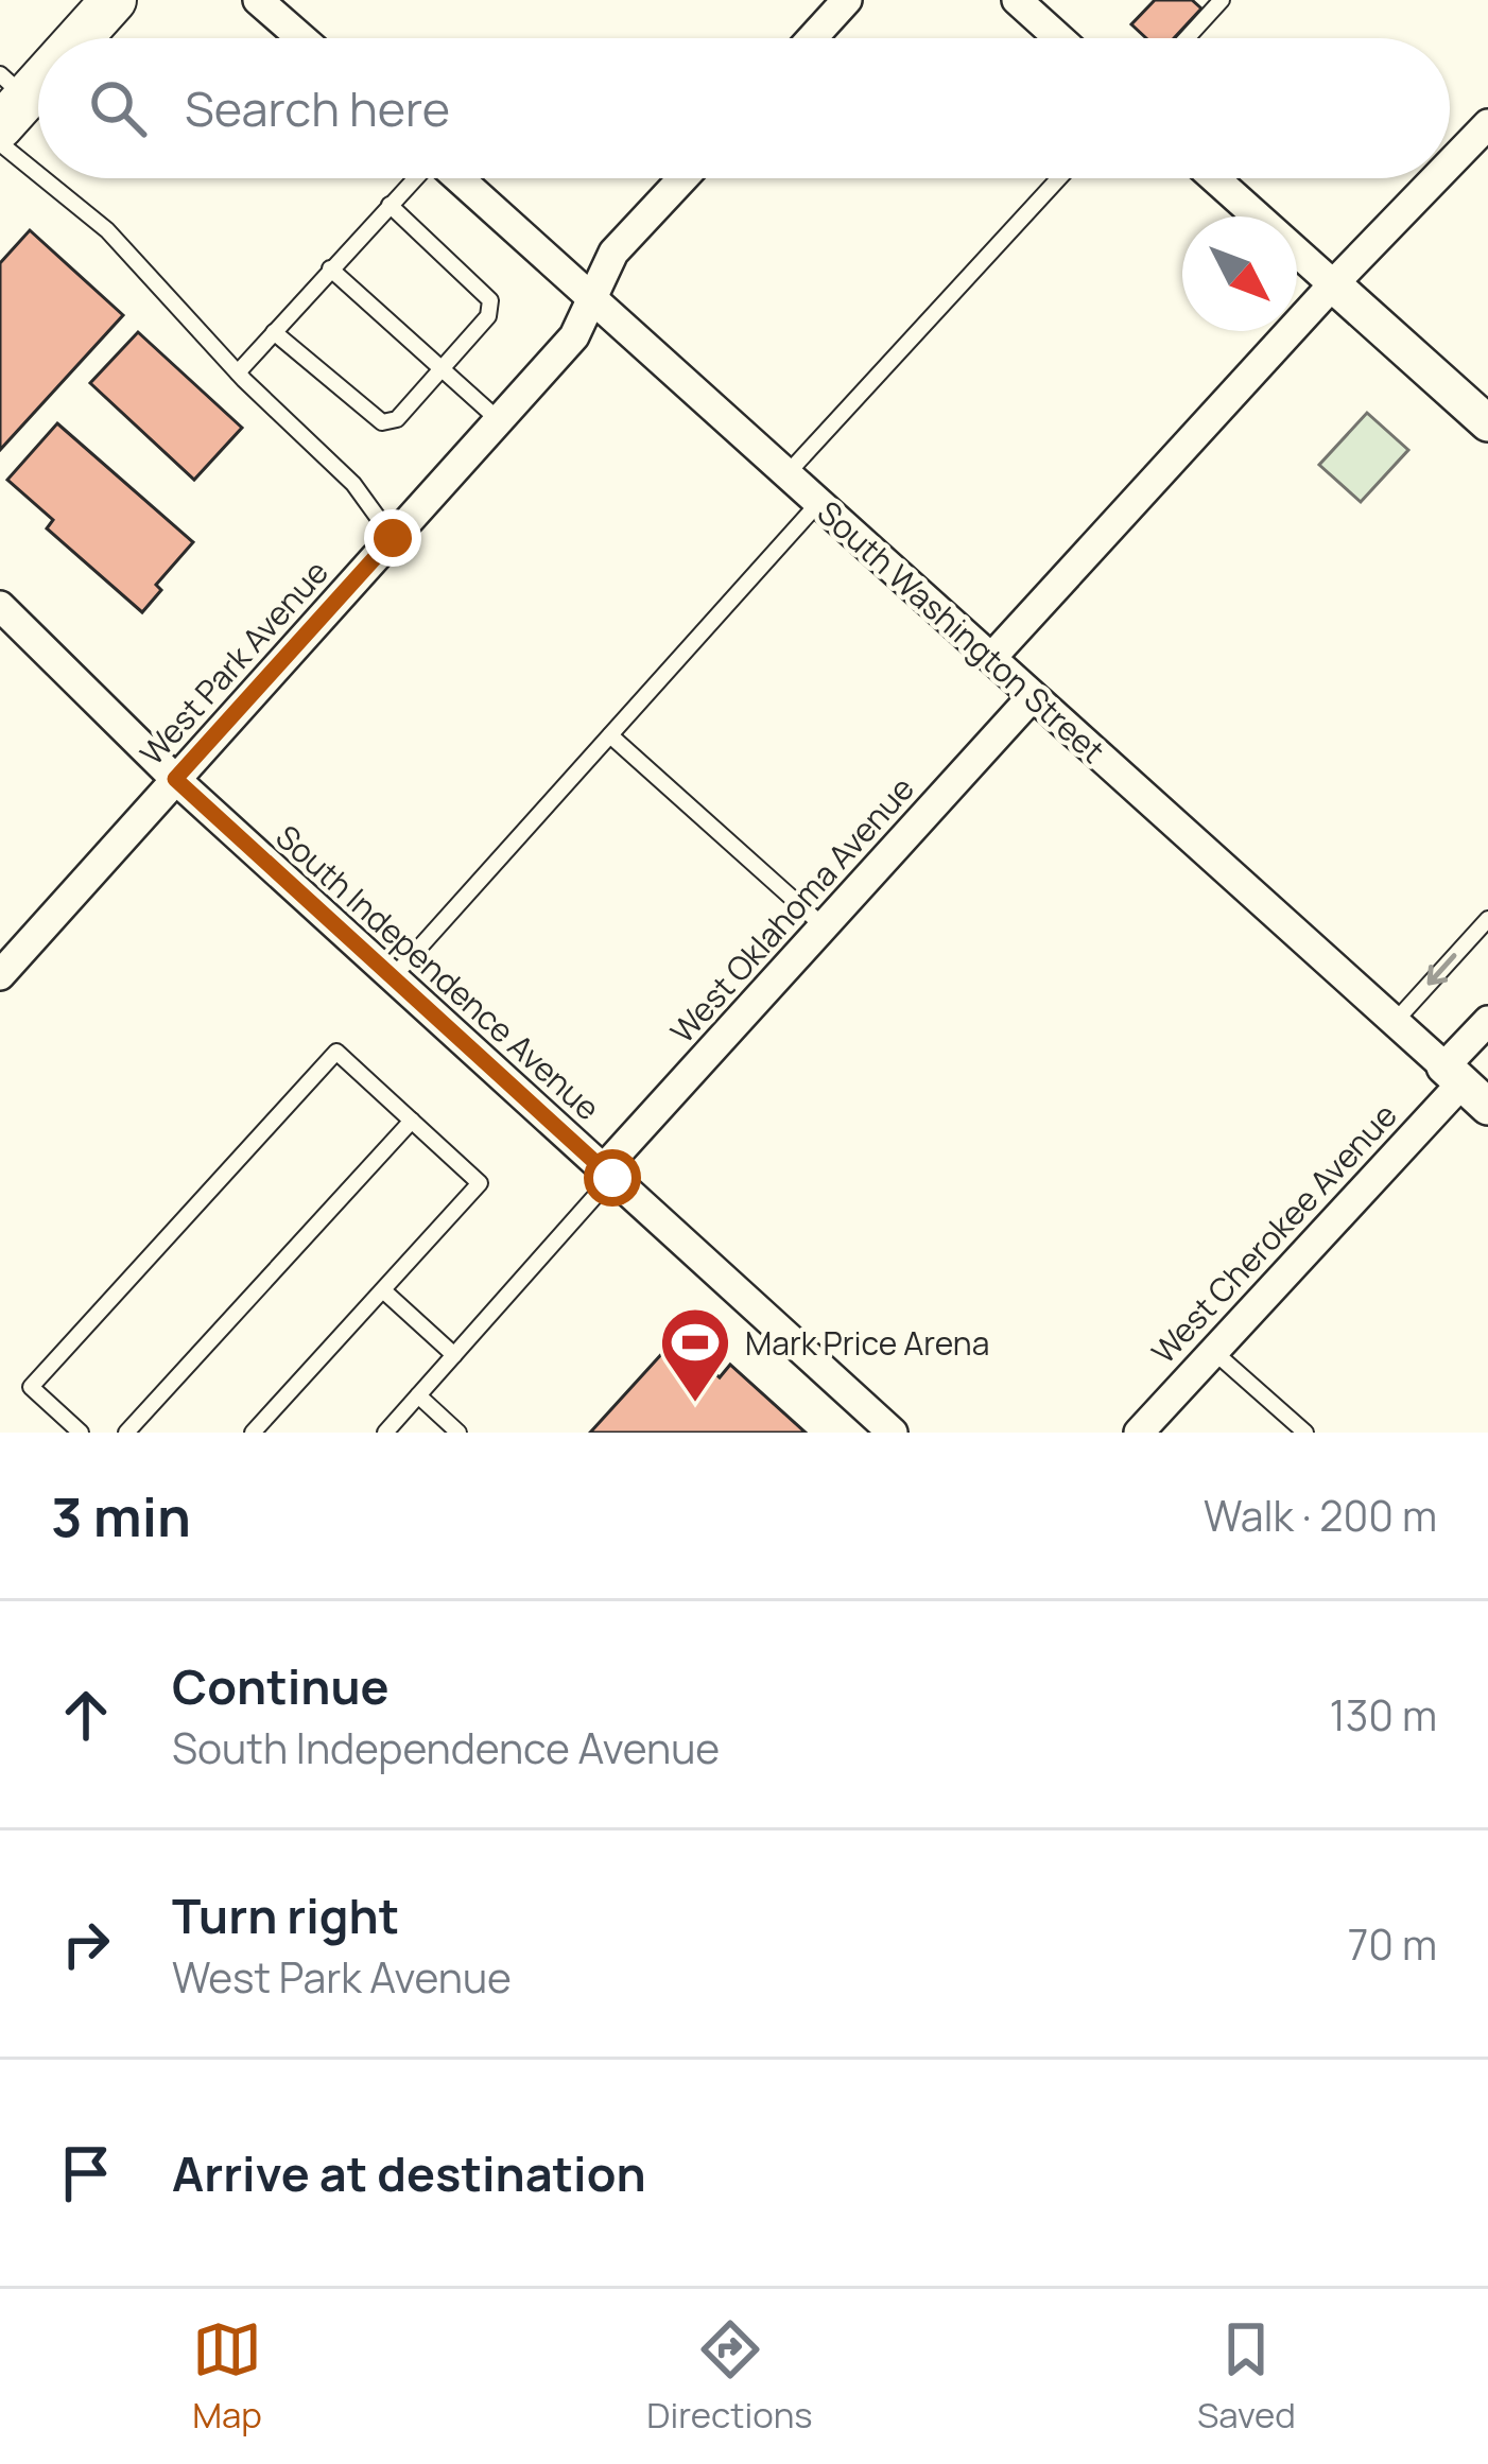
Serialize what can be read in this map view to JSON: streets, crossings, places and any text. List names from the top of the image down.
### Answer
{
  "streets": {
    "street": [
      "South Washington Street",
      "West Park Avenue",
      "West Oklahoma Avenue",
      "South Independence Avenue",
      "West Cherokee Avenue"
    ]
  },
  "crossings": [
    ["South Washington Street", "West Park Avenue"],
    ["South Washington Street", "West Oklahoma Avenue"],
    ["South Washington Street", "West Cherokee Avenue"],
    ["West Park Avenue", "South Independence Avenue"],
    ["West Oklahoma Avenue", "South Independence Avenue"]
  ],
  "places": {
    "sports": ["Mark Price Arena"]
  },
  "north": "bottom right",
  "page": {
    "search": "Search here",
    "heading": ["3 min", "Walk · 200 m"],
    "list": [
      ["Continue", "South Independence Avenue", "130 m"],
      ["Turn right", "West Park Avenue", "70 m"],
      "Arrive at destination"
    ],
    "nav": ["Map", "Directions", "Saved"]
  }
}
